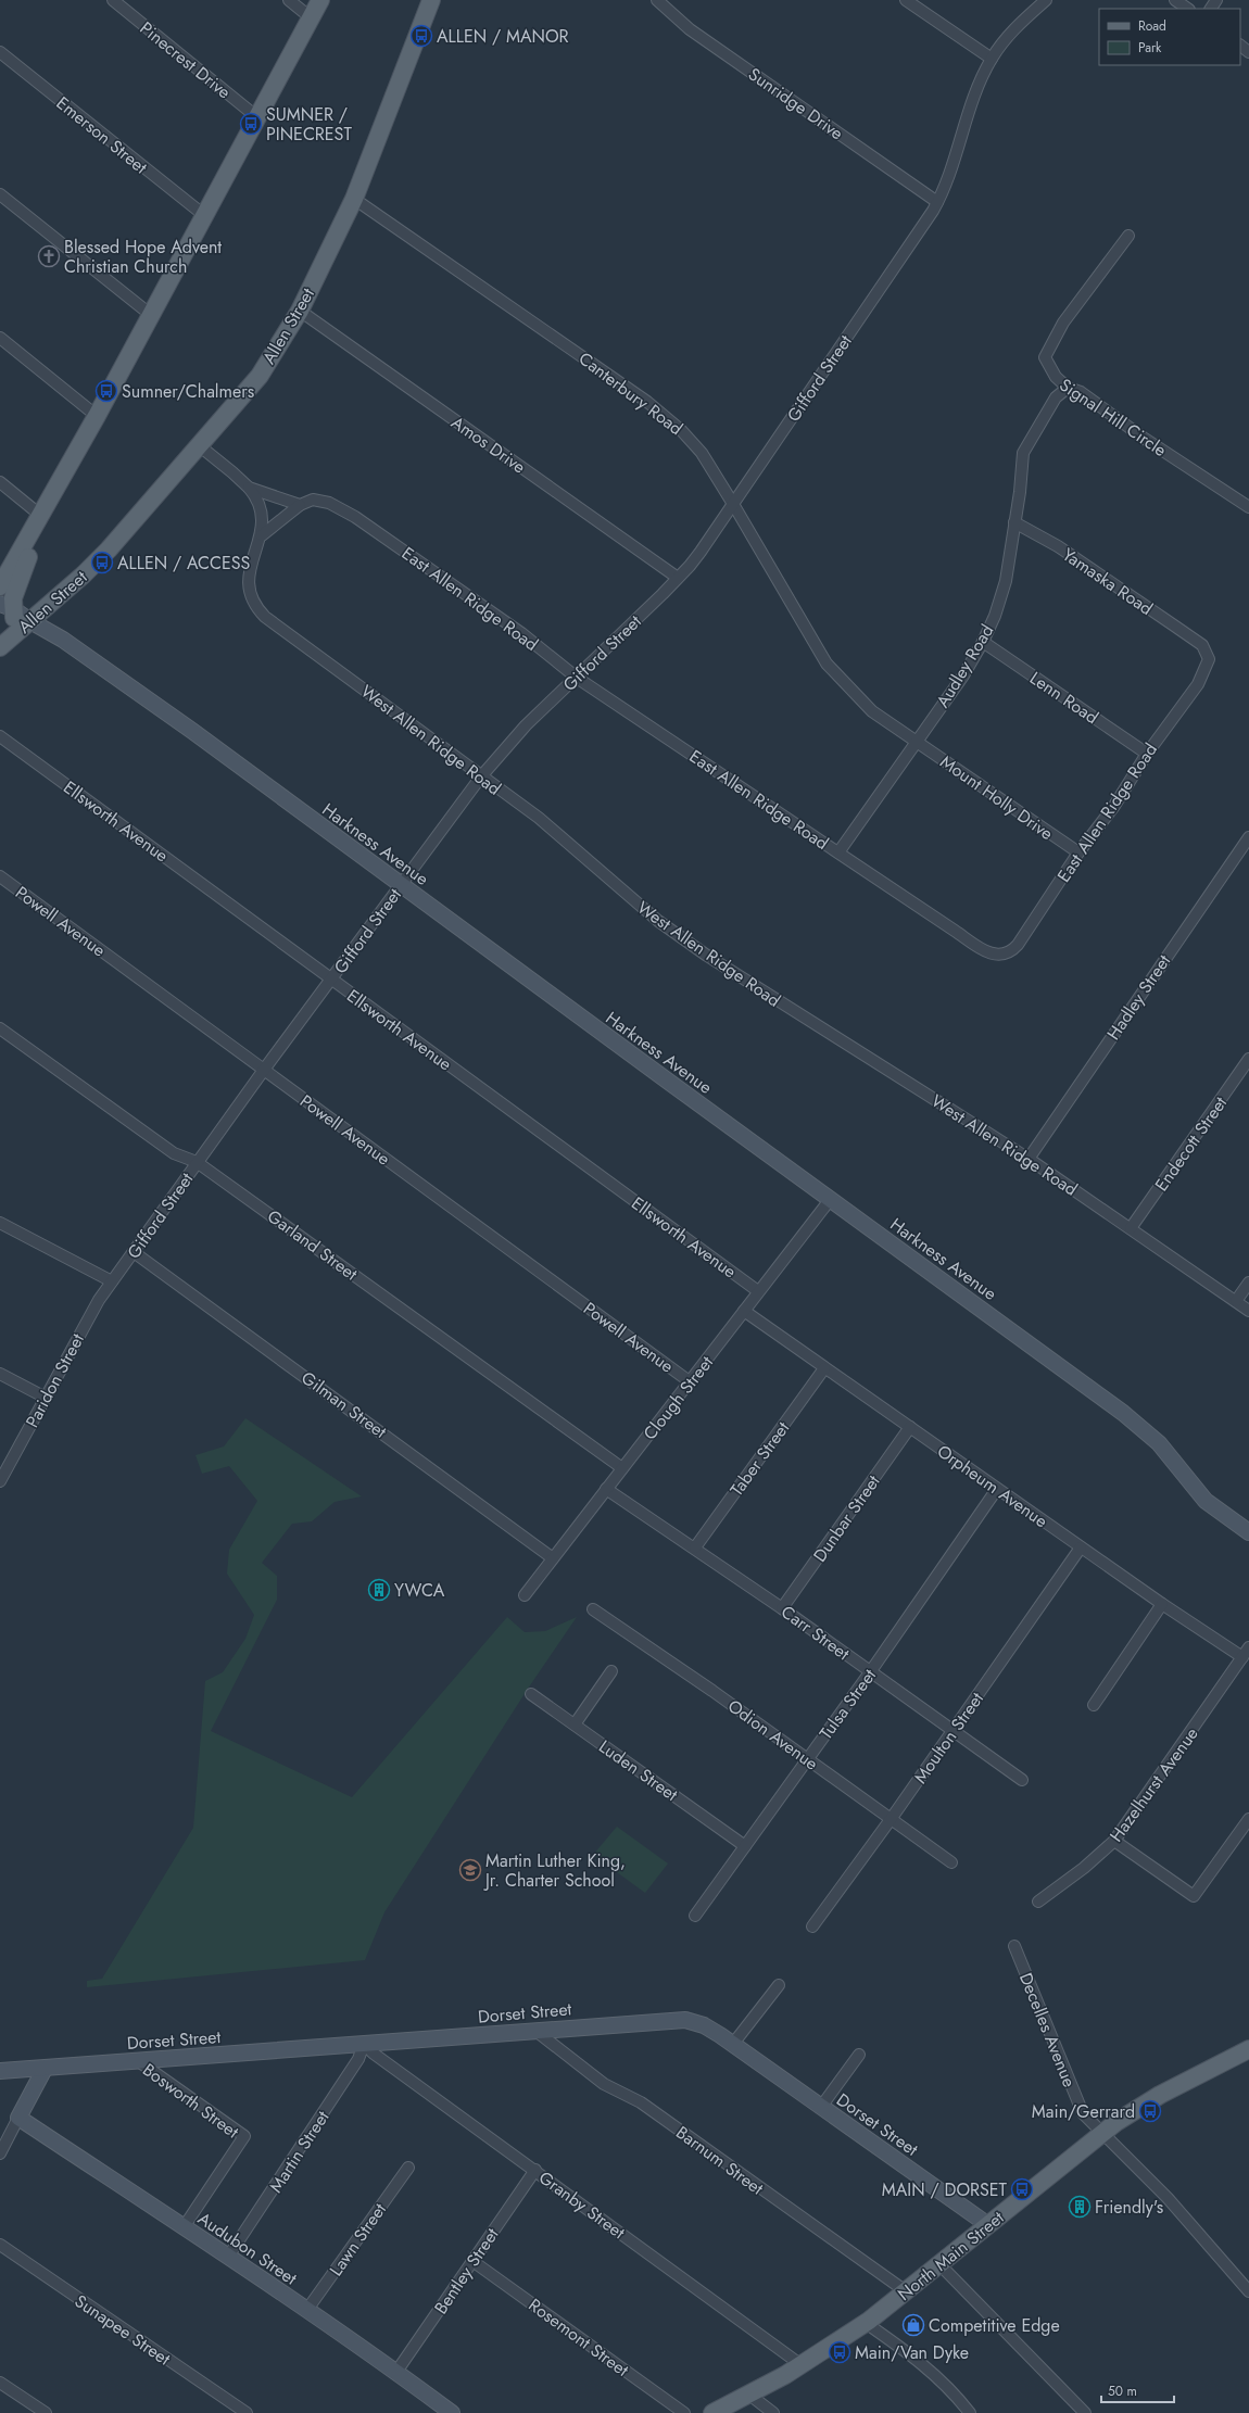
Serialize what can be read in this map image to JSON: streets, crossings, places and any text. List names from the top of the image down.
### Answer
{
  "streets": {
    "main road": ["Allen Street", "North Main Street"],
    "street": [
      "Pinecrest Drive",
      "Sunridge Drive",
      "Emerson Street",
      "Gifford Street",
      "Canterbury Road",
      "Signal Hill Circle",
      "Amos Drive",
      "Yamaska Road",
      "East Allen Ridge Road",
      "Audley Road",
      "Lenn Road",
      "West Allen Ridge Road",
      "Mount Holly Drive",
      "Ellsworth Avenue",
      "Harkness Avenue",
      "Powell Avenue",
      "Hadley Street",
      "Endecott Street",
      "Garland Street",
      "Paridon Street",
      "Clough Street",
      "Gilman Street",
      "Taber Street",
      "Orpheum Avenue",
      "Dunbar Street",
      "Carr Street",
      "Tulsa Street",
      "Odion Avenue",
      "Moulton Street",
      "Luden Street",
      "Hazelhurst Avenue",
      "Dorset Street",
      "Decelles Avenue",
      "Bosworth Street",
      "Martin Street",
      "Barnum Street",
      "Granby Street",
      "Lawn Street",
      "Audubon Street",
      "Bentley Street",
      "Sunapee Street",
      "Rosemont Street"
    ]
  },
  "crossings": [
    ["Sunridge Drive", "Gifford Street"],
    ["Allen Street", "Canterbury Road"],
    ["Allen Street", "Amos Drive"],
    ["Allen Street", "East Allen Ridge Road"],
    ["Allen Street", "Harkness Avenue"],
    ["Gifford Street", "Canterbury Road"],
    ["Gifford Street", "Amos Drive"],
    ["Gifford Street", "East Allen Ridge Road"],
    ["Gifford Street", "West Allen Ridge Road"],
    ["Gifford Street", "Ellsworth Avenue"],
    ["Gifford Street", "Harkness Avenue"],
    ["Gifford Street", "Powell Avenue"],
    ["Gifford Street", "Garland Street"],
    ["Gifford Street", "Paridon Street"],
    ["Gifford Street", "Gilman Street"],
    ["Canterbury Road", "Mount Holly Drive"],
    ["Signal Hill Circle", "Audley Road"],
    ["Yamaska Road", "East Allen Ridge Road"],
    ["Yamaska Road", "Audley Road"],
    ["East Allen Ridge Road", "Audley Road"],
    ["East Allen Ridge Road", "Lenn Road"],
    ["East Allen Ridge Road", "West Allen Ridge Road"],
    ["East Allen Ridge Road", "Mount Holly Drive"],
    ["Audley Road", "Lenn Road"],
    ["Audley Road", "Mount Holly Drive"],
    ["West Allen Ridge Road", "Hadley Street"],
    ["West Allen Ridge Road", "Endecott Street"],
    ["Ellsworth Avenue", "Clough Street"],
    ["Harkness Avenue", "Clough Street"],
    ["Powell Avenue", "Clough Street"],
    ["Garland Street", "Clough Street"],
    ["Clough Street", "Gilman Street"],
    ["Clough Street", "Orpheum Avenue"],
    ["Clough Street", "Carr Street"],
    ["Taber Street", "Orpheum Avenue"],
    ["Taber Street", "Carr Street"],
    ["Orpheum Avenue", "Dunbar Street"],
    ["Orpheum Avenue", "Tulsa Street"],
    ["Orpheum Avenue", "Moulton Street"],
    ["Orpheum Avenue", "Hazelhurst Avenue"],
    ["Dunbar Street", "Carr Street"],
    ["Carr Street", "Tulsa Street"],
    ["Carr Street", "Moulton Street"],
    ["Tulsa Street", "Odion Avenue"],
    ["Tulsa Street", "Luden Street"],
    ["Odion Avenue", "Moulton Street"],
    ["Dorset Street", "Bosworth Street"],
    ["Dorset Street", "Martin Street"],
    ["Dorset Street", "Barnum Street"],
    ["Dorset Street", "Granby Street"],
    ["Dorset Street", "North Main Street"],
    ["Decelles Avenue", "North Main Street"],
    ["Bosworth Street", "Audubon Street"],
    ["Martin Street", "Granby Street"],
    ["Martin Street", "Audubon Street"],
    ["Barnum Street", "North Main Street"],
    ["Granby Street", "North Main Street"],
    ["Granby Street", "Bentley Street"],
    ["Lawn Street", "Audubon Street"],
    ["Audubon Street", "Bentley Street"],
    ["Bentley Street", "Rosemont Street"]
  ],
  "places": {
    "bus stop": [
      "ALLEN / MANOR",
      "SUMNER / PINECREST",
      "Sumner/Chalmers",
      "ALLEN / ACCESS",
      "Main/Gerrard",
      "MAIN / DORSET",
      "Main/Van Dyke"
    ],
    "church": ["Blessed Hope Advent Christian Church"],
    "building": ["YWCA", "Friendly's"],
    "school or university": ["Martin Luther King, Jr. Charter School"],
    "shop": ["Competitive Edge"]
  },
  "legend": ["Road", "Park"],
  "scale_bar": "50 m"
}
